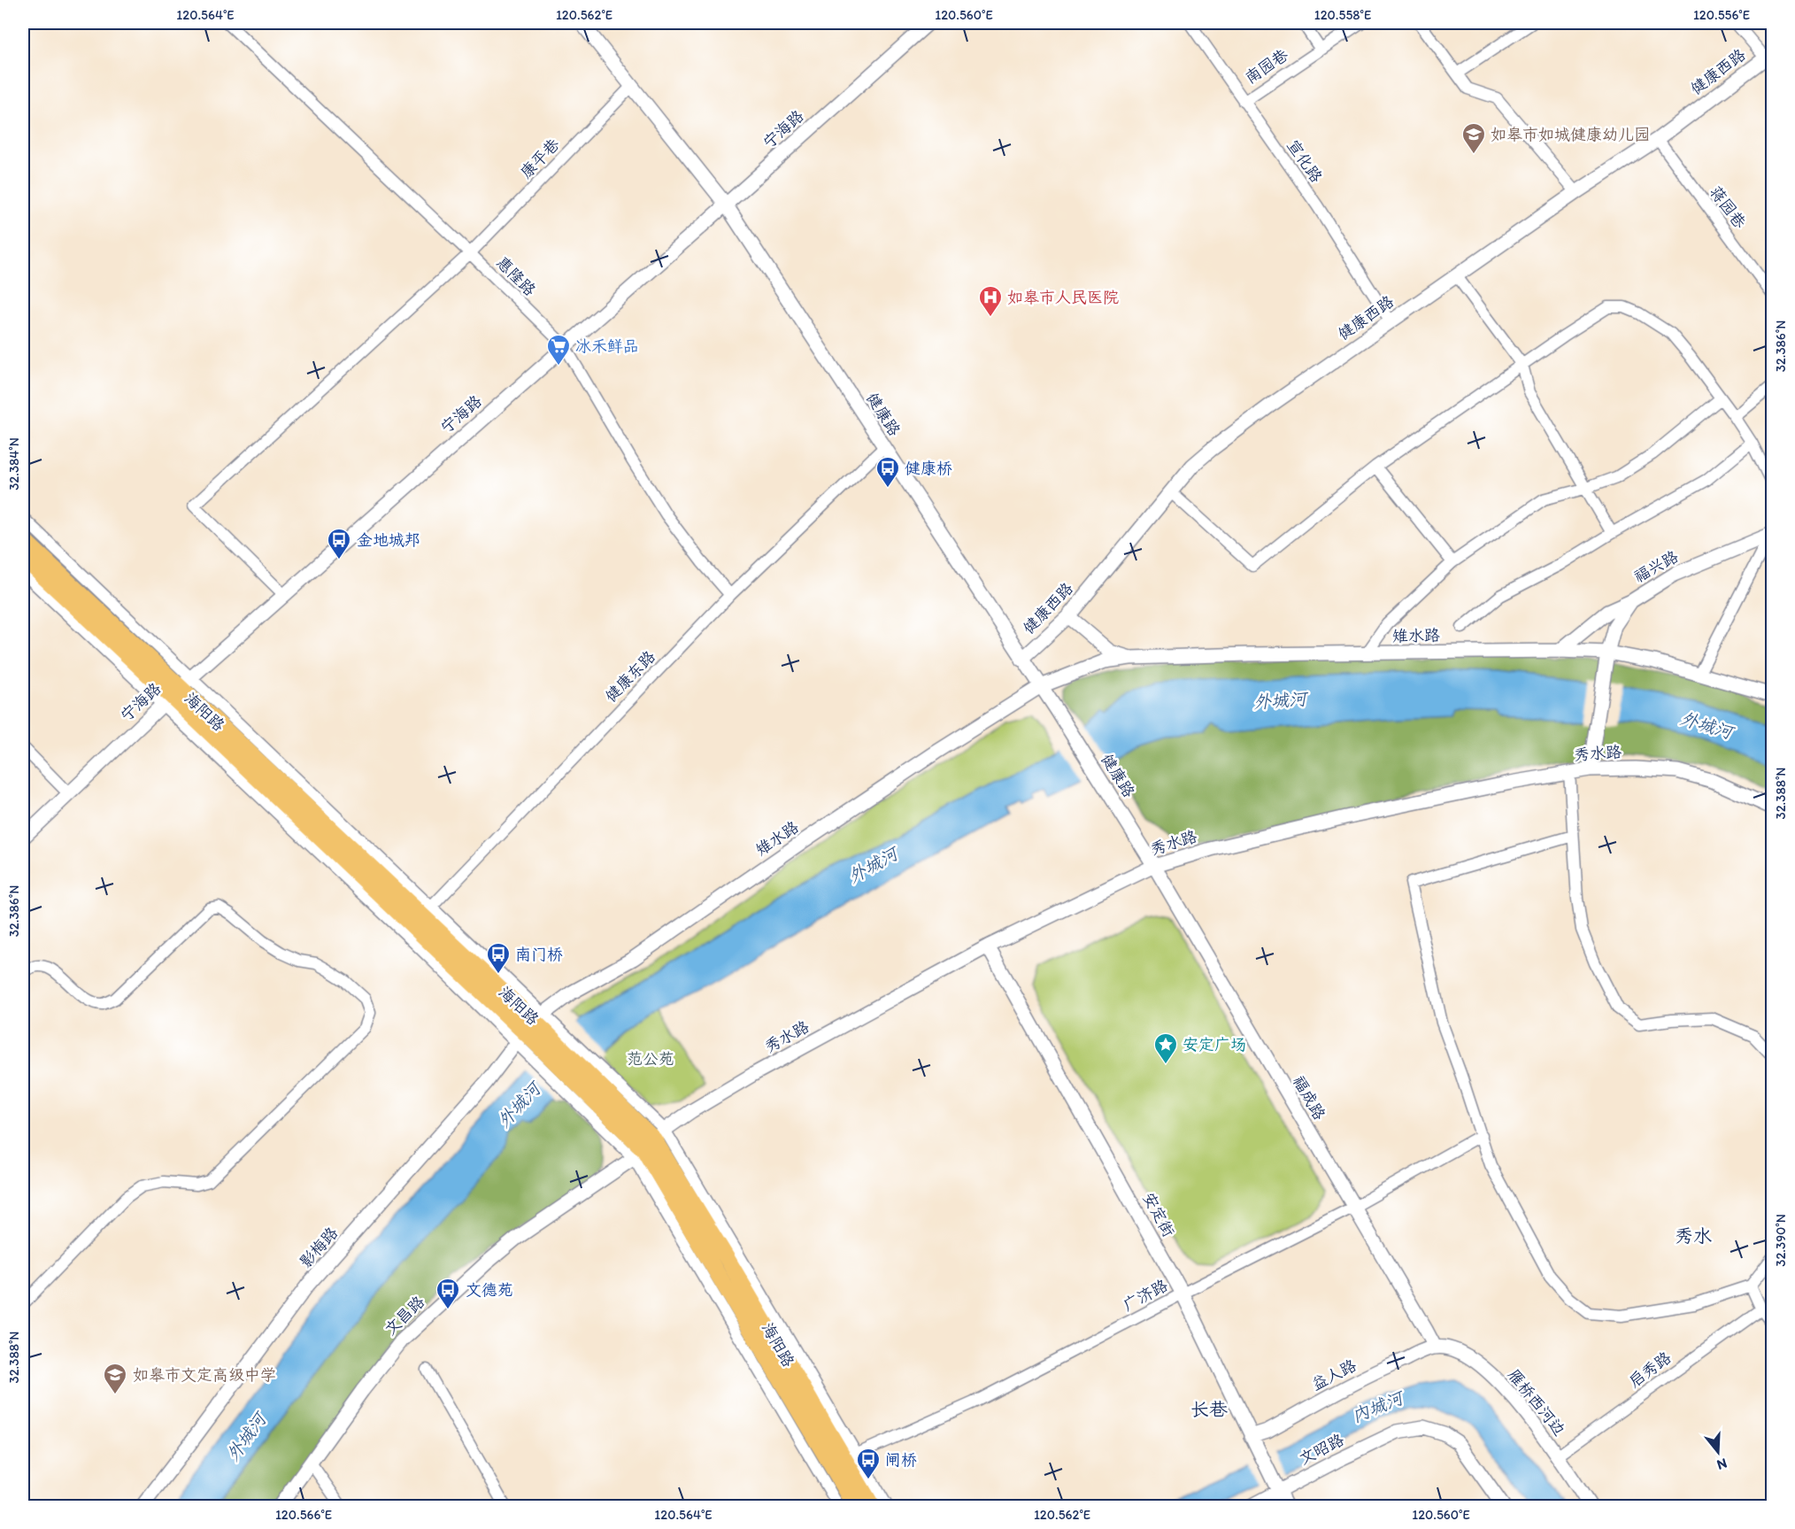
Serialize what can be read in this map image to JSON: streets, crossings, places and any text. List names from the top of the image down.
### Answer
{
  "streets": {
    "main road": ["海阳路"],
    "street": [
      "南园巷",
      "健康西路",
      "宁海路",
      "康平巷",
      "宣化路",
      "蒋园巷",
      "惠隆路",
      "健康路",
      "福兴路",
      "雉水路",
      "健康东路",
      "秀水路",
      "福成路",
      "安定街",
      "影梅路",
      "广济路",
      "文昌路",
      "启秀路",
      "益人路",
      "雁桥西河边",
      "文昭路"
    ]
  },
  "crossings": [
    ["南园巷", "宣化路"],
    ["健康西路", "宣化路"],
    ["健康西路", "蒋园巷"],
    ["健康西路", "健康路"],
    ["健康西路", "雉水路"],
    ["宁海路", "康平巷"],
    ["宁海路", "惠隆路"],
    ["宁海路", "健康路"],
    ["宁海路", "海阳路"],
    ["康平巷", "惠隆路"],
    ["康平巷", "健康路"],
    ["惠隆路", "健康东路"],
    ["健康路", "雉水路"],
    ["健康路", "健康东路"],
    ["健康路", "秀水路"],
    ["健康路", "福成路"],
    ["福兴路", "雉水路"],
    ["福兴路", "秀水路"],
    ["雉水路", "海阳路"],
    ["雉水路", "影梅路"],
    ["健康东路", "海阳路"],
    ["海阳路", "秀水路"],
    ["海阳路", "影梅路"],
    ["海阳路", "广济路"],
    ["海阳路", "文昌路"],
    ["秀水路", "福成路"],
    ["秀水路", "安定街"],
    ["秀水路", "文昌路"],
    ["福成路", "广济路"],
    ["福成路", "益人路"],
    ["福成路", "雁桥西河边"],
    ["安定街", "广济路"],
    ["安定街", "益人路"],
    ["安定街", "文昭路"],
    ["启秀路", "雁桥西河边"],
    ["益人路", "雁桥西河边"]
  ],
  "districts": ["秀水", "长巷"],
  "water": ["外城河", "内城河"],
  "parks": ["范公苑"],
  "places": {
    "school or university": ["如皋市如城健康幼儿园", "如皋市文定高级中学"],
    "hospital": ["如皋市人民医院"],
    "supermarket": ["冰禾鲜品"],
    "bus stop": [
      "健康桥",
      "金地城邦",
      "南门桥",
      "文德苑",
      "闸桥"
    ],
    "place": ["安定广场"]
  },
  "north": "bottom",
  "coordinates": [
    "120.564°E",
    "120.562°E",
    "120.560°E",
    "120.558°E",
    "120.556°E",
    "32.386°N",
    "32.384°N",
    "32.388°N",
    "32.390°N",
    "120.566°E"
  ]
}
